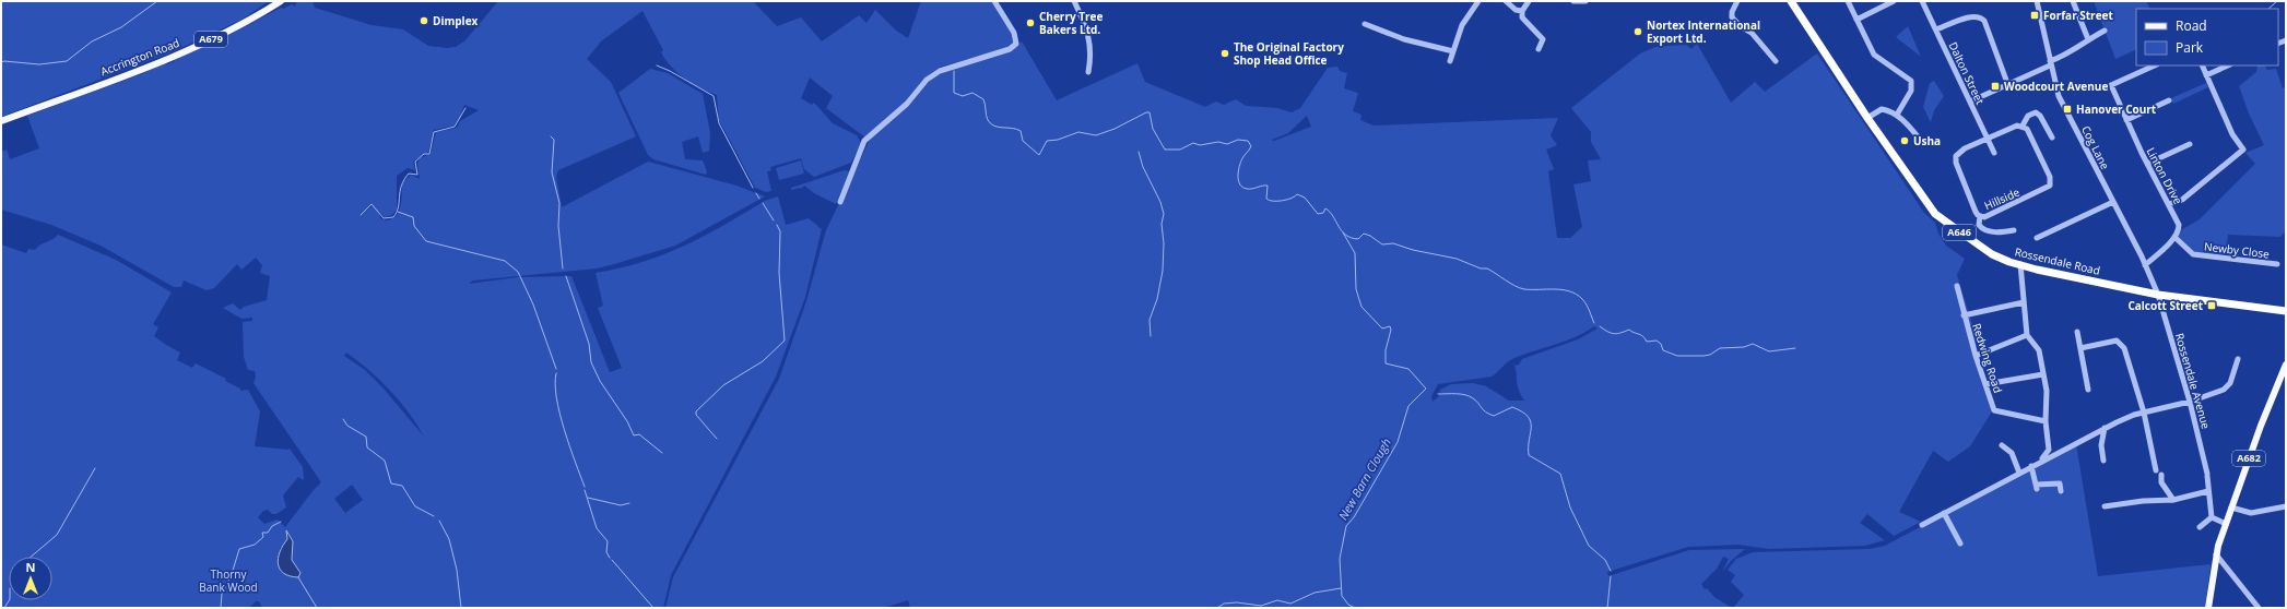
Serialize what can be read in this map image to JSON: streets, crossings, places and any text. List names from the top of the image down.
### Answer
{
  "streets": {
    "highway": ["A646", "Rossendale Road"],
    "main road": ["A679", "Accrington Road", "A682"],
    "street": [
      "Dalton Street",
      "Cog Lane",
      "Linton Drive",
      "Hillside",
      "Newby Close",
      "Redwing Road",
      "Rossendale Avenue"
    ]
  },
  "crossings": [
    ["Dalton Street", "Hillside"],
    ["Cog Lane", "Rossendale Road"],
    ["Cog Lane", "Rossendale Avenue"],
    ["Linton Drive", "Newby Close"],
    ["Rossendale Road", "Rossendale Avenue"]
  ],
  "water": ["New Barn Clough"],
  "parks": ["Thorny Bank Wood"],
  "places": {
    "transit": [
      "Forfar Street",
      "Woodcourt Avenue",
      "Hanover Court",
      "Calcott Street"
    ],
    "other": [
      "Dimplex",
      "Cherry Tree Bakers Ltd.",
      "Nortex International Export Ltd.",
      "The Original Factory Shop Head Office",
      "Usha"
    ]
  },
  "legend": ["Road", "Park"],
  "north": "top"
}
